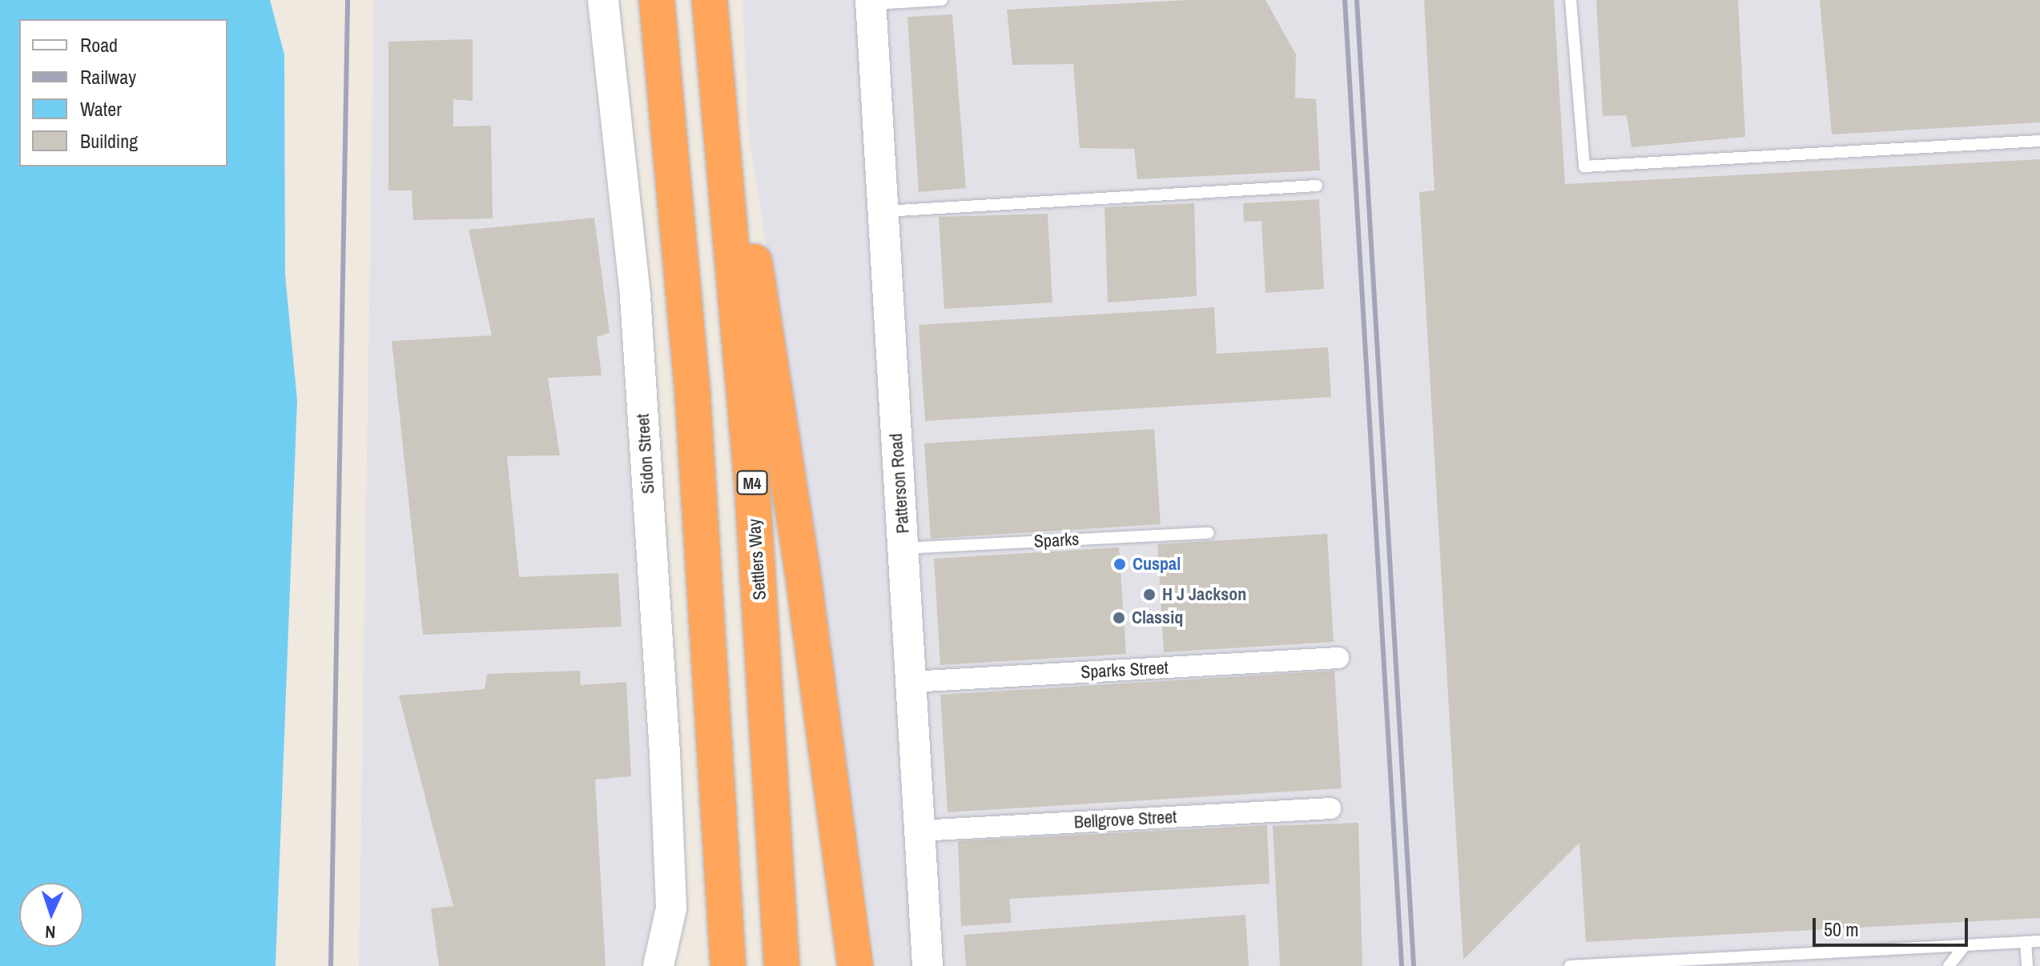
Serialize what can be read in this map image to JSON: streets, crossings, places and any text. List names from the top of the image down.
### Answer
{
  "streets": {
    "highway": ["M4", "Settlers Way"],
    "street": [
      "Sidon Street",
      "Patterson Road",
      "Sparks Street",
      "Bellgrove Street"
    ],
    "lane": ["Sparks"]
  },
  "crossings": [
    ["Patterson Road", "Sparks"],
    ["Patterson Road", "Sparks Street"],
    ["Patterson Road", "Bellgrove Street"]
  ],
  "places": ["Cuspal", "H J Jackson", "Classiq"],
  "legend": [
    "Road",
    "Railway",
    "Water",
    "Building"
  ],
  "scale_bar": "50 m",
  "north": "bottom"
}
